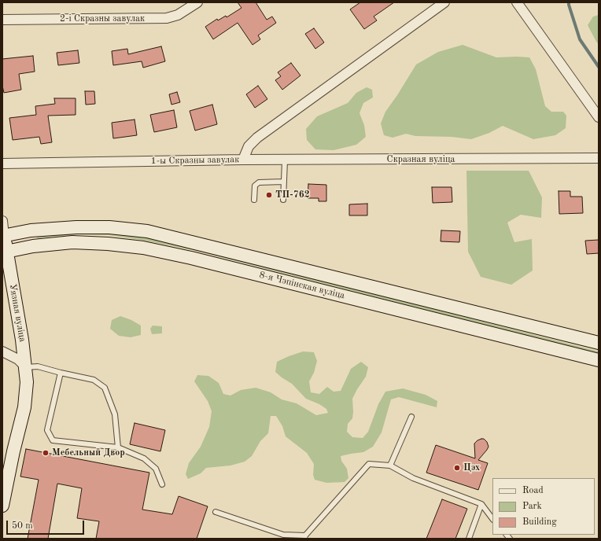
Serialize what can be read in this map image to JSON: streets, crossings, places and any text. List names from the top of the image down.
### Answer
{
  "streets": {
    "main road": ["8-я Чэпінская вуліца", "Уязная вуліца"],
    "street": ["2-і Скразны завулак", "Скразная вуліца", "1-ы Скразны завулак"]
  },
  "crossings": [
    ["Скразная вуліца", "1-ы Скразны завулак"],
    ["8-я Чэпінская вуліца", "Уязная вуліца"]
  ],
  "places": ["ТП-762", "Мебельный Двор", "Цэх"],
  "legend": ["Road", "Park", "Building"],
  "scale_bar": "50 m"
}
